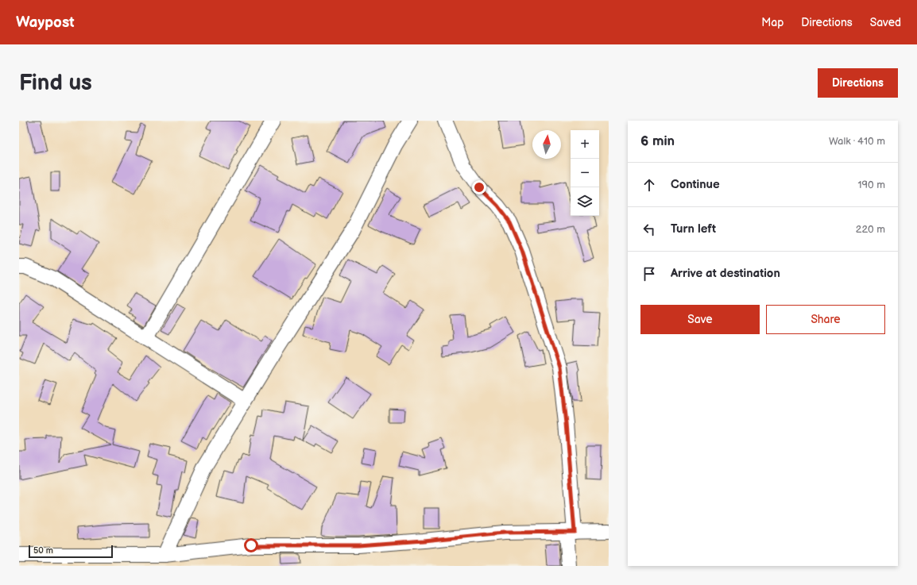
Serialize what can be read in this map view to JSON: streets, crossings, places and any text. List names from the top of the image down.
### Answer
{
  "scale_bar": "50 m",
  "north": "top",
  "page": {
    "header": "Waypost",
    "nav": ["Map", "Directions", "Saved"],
    "buttons": [
      "Directions",
      ["Save", "Share"]
    ],
    "title": "Find us",
    "heading": ["6 min", "Walk · 410 m"],
    "map_buttons": ["+", "−"],
    "list": [
      ["Continue", "190 m"],
      ["Turn left", "220 m"],
      "Arrive at destination"
    ],
    "scale": "50 m"
  }
}
